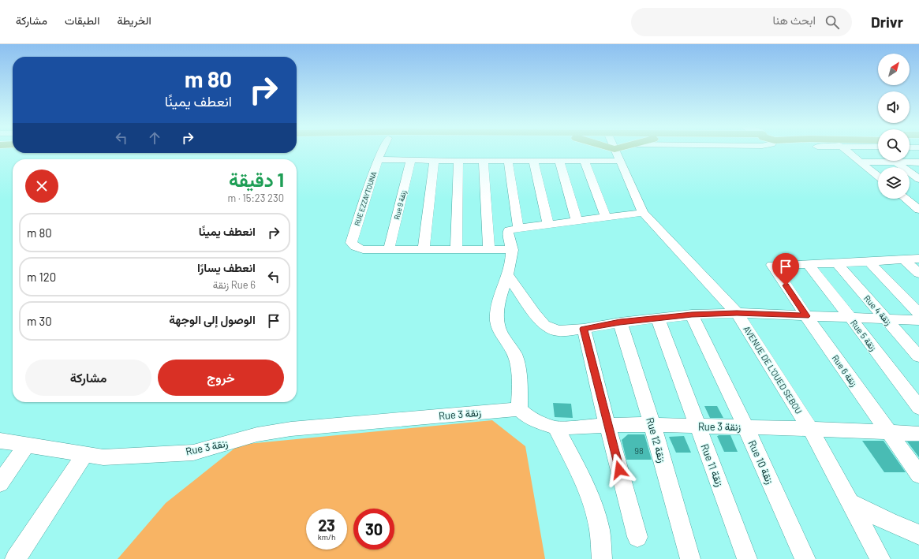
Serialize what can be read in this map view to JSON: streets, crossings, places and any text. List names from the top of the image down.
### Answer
{
  "streets": {
    "street": [
      "RUE EZZAYTOUNA",
      "Rue 9 زنقة",
      "Rue 4 زنقة",
      "Rue 5 زنقة",
      "AVENUE DE L'OUED SEBOU",
      "Rue 6 زنقة",
      "Rue 3 زنقة",
      "Rue 12 زنقة",
      "Rue 10 زنقة",
      "Rue 11 زنقة"
    ]
  },
  "crossings": [
    ["RUE EZZAYTOUNA", "Rue 9 زنقة"],
    ["Rue 5 زنقة", "Rue 6 زنقة"],
    ["AVENUE DE L'OUED SEBOU", "Rue 3 زنقة"],
    ["Rue 6 زنقة", "Rue 3 زنقة"],
    ["Rue 3 زنقة", "Rue 12 زنقة"],
    ["Rue 3 زنقة", "Rue 10 زنقة"],
    ["Rue 3 زنقة", "Rue 11 زنقة"]
  ],
  "house_numbers": ["98"],
  "north": "top right",
  "page": {
    "header": "Drivr",
    "search": "ابحث هنا",
    "nav": ["الخريطة", "الطبقات", "مشاركة"],
    "turn": ["80 m", "انعطف يمينًا"],
    "heading": ["1 دقيقة", "230 m · 15:23"],
    "list": [
      {
        "name": "انعطف يمينًا",
        "value": "80 m"
      },
      {
        "name": "انعطف يسارًا",
        "note": "Rue 6 زنقة",
        "value": "120 m"
      },
      {
        "name": "الوصول إلى الوجهة",
        "value": "30 m"
      }
    ],
    "buttons": ["خروج", "مشاركة"],
    "speed": "23 km/h",
    "limit": "30"
  }
}
